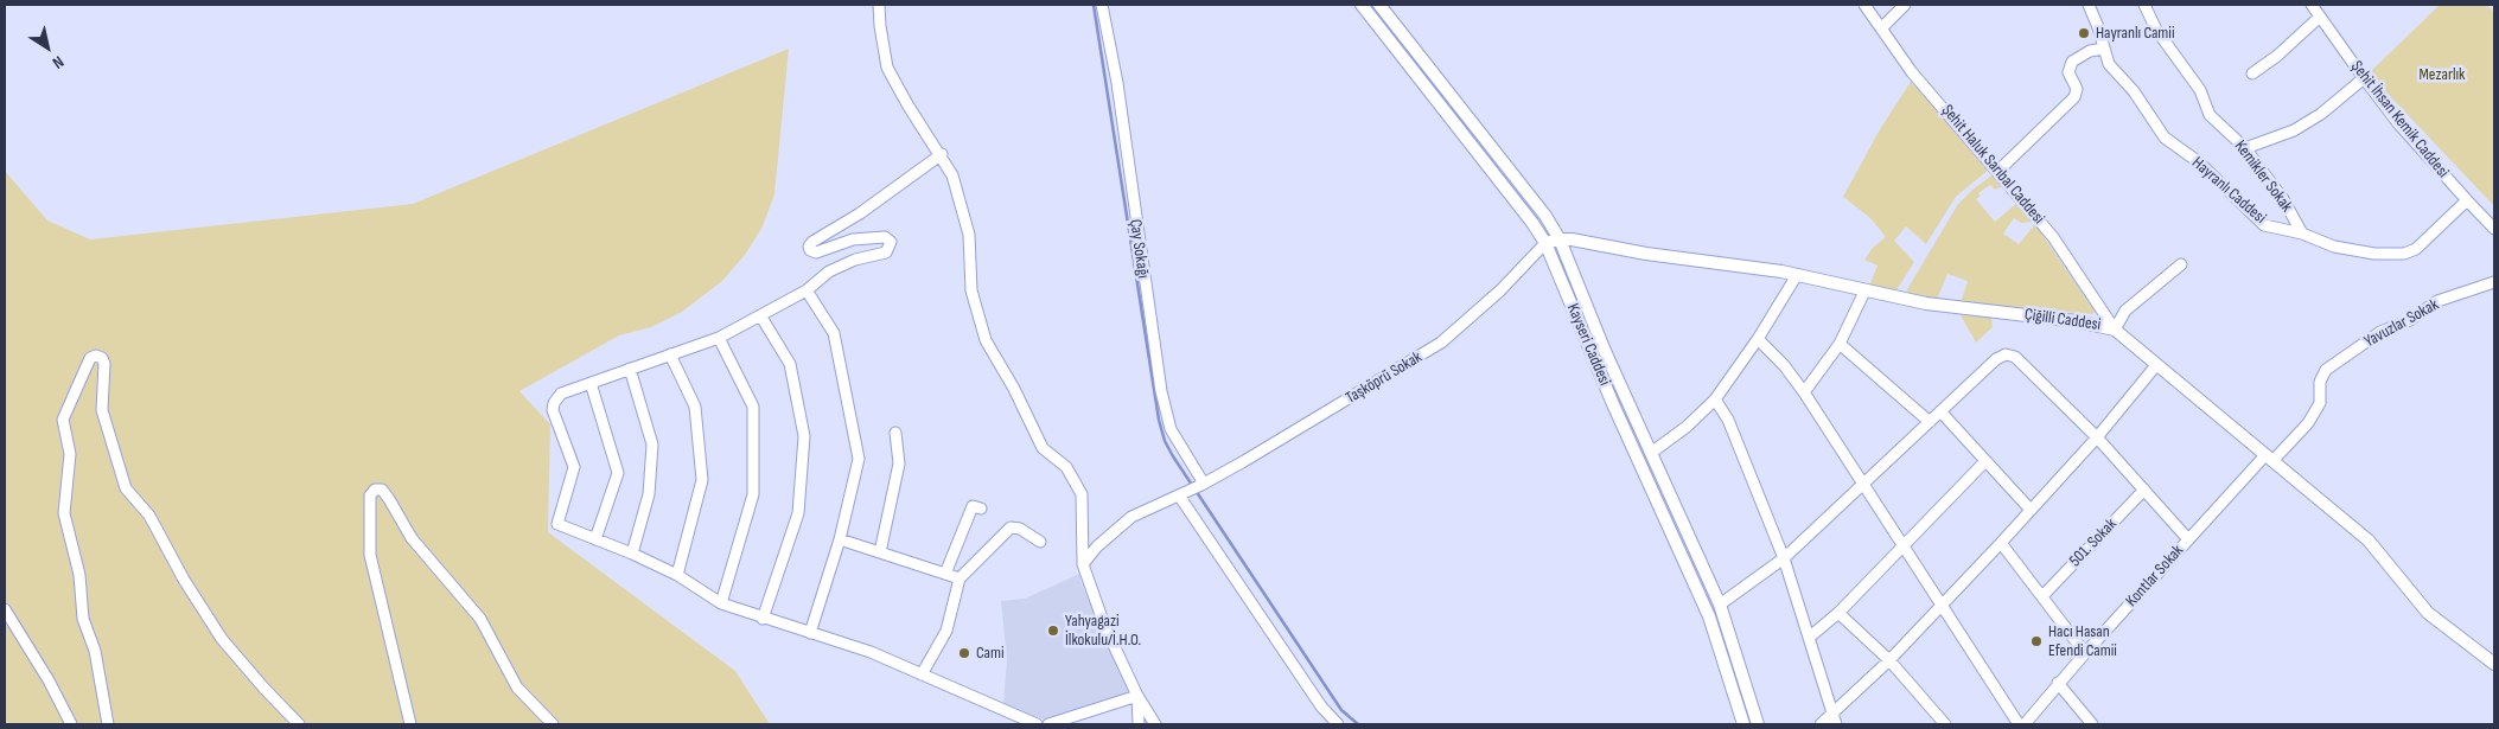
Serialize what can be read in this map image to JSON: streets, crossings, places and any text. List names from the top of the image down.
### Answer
{
  "streets": {
    "main road": ["Çiğilli Caddesi", "Kayseri Caddesi"],
    "street": [
      "Şehit İhsan Kemik Caddesi",
      "Şehit Haluk Sarıbal Caddesi",
      "Kemikler Sokak",
      "Hayranlı Caddesi",
      "Çay Sokağı",
      "Yavuzlar Sokak",
      "Taşköprü Sokak",
      "501. Sokak",
      "Kontlar Sokak"
    ]
  },
  "crossings": [
    ["Şehit İhsan Kemik Caddesi", "Hayranlı Caddesi"],
    ["Şehit Haluk Sarıbal Caddesi", "Çiğilli Caddesi"],
    ["Kemikler Sokak", "Hayranlı Caddesi"],
    ["Çay Sokağı", "Taşköprü Sokak"],
    ["Çiğilli Caddesi", "Yavuzlar Sokak"],
    ["Çiğilli Caddesi", "Kayseri Caddesi"],
    ["Çiğilli Caddesi", "Taşköprü Sokak"],
    ["Çiğilli Caddesi", "Kontlar Sokak"],
    ["Yavuzlar Sokak", "Kontlar Sokak"],
    ["Kayseri Caddesi", "Taşköprü Sokak"]
  ],
  "parks": ["Mezarlık"],
  "places": [
    "Hayranlı Camii",
    "Yahyagazi İlkokulu/İ.H.O.",
    "Hacı Hasan Efendi Camii",
    "Cami"
  ],
  "north": "bottom right"
}
